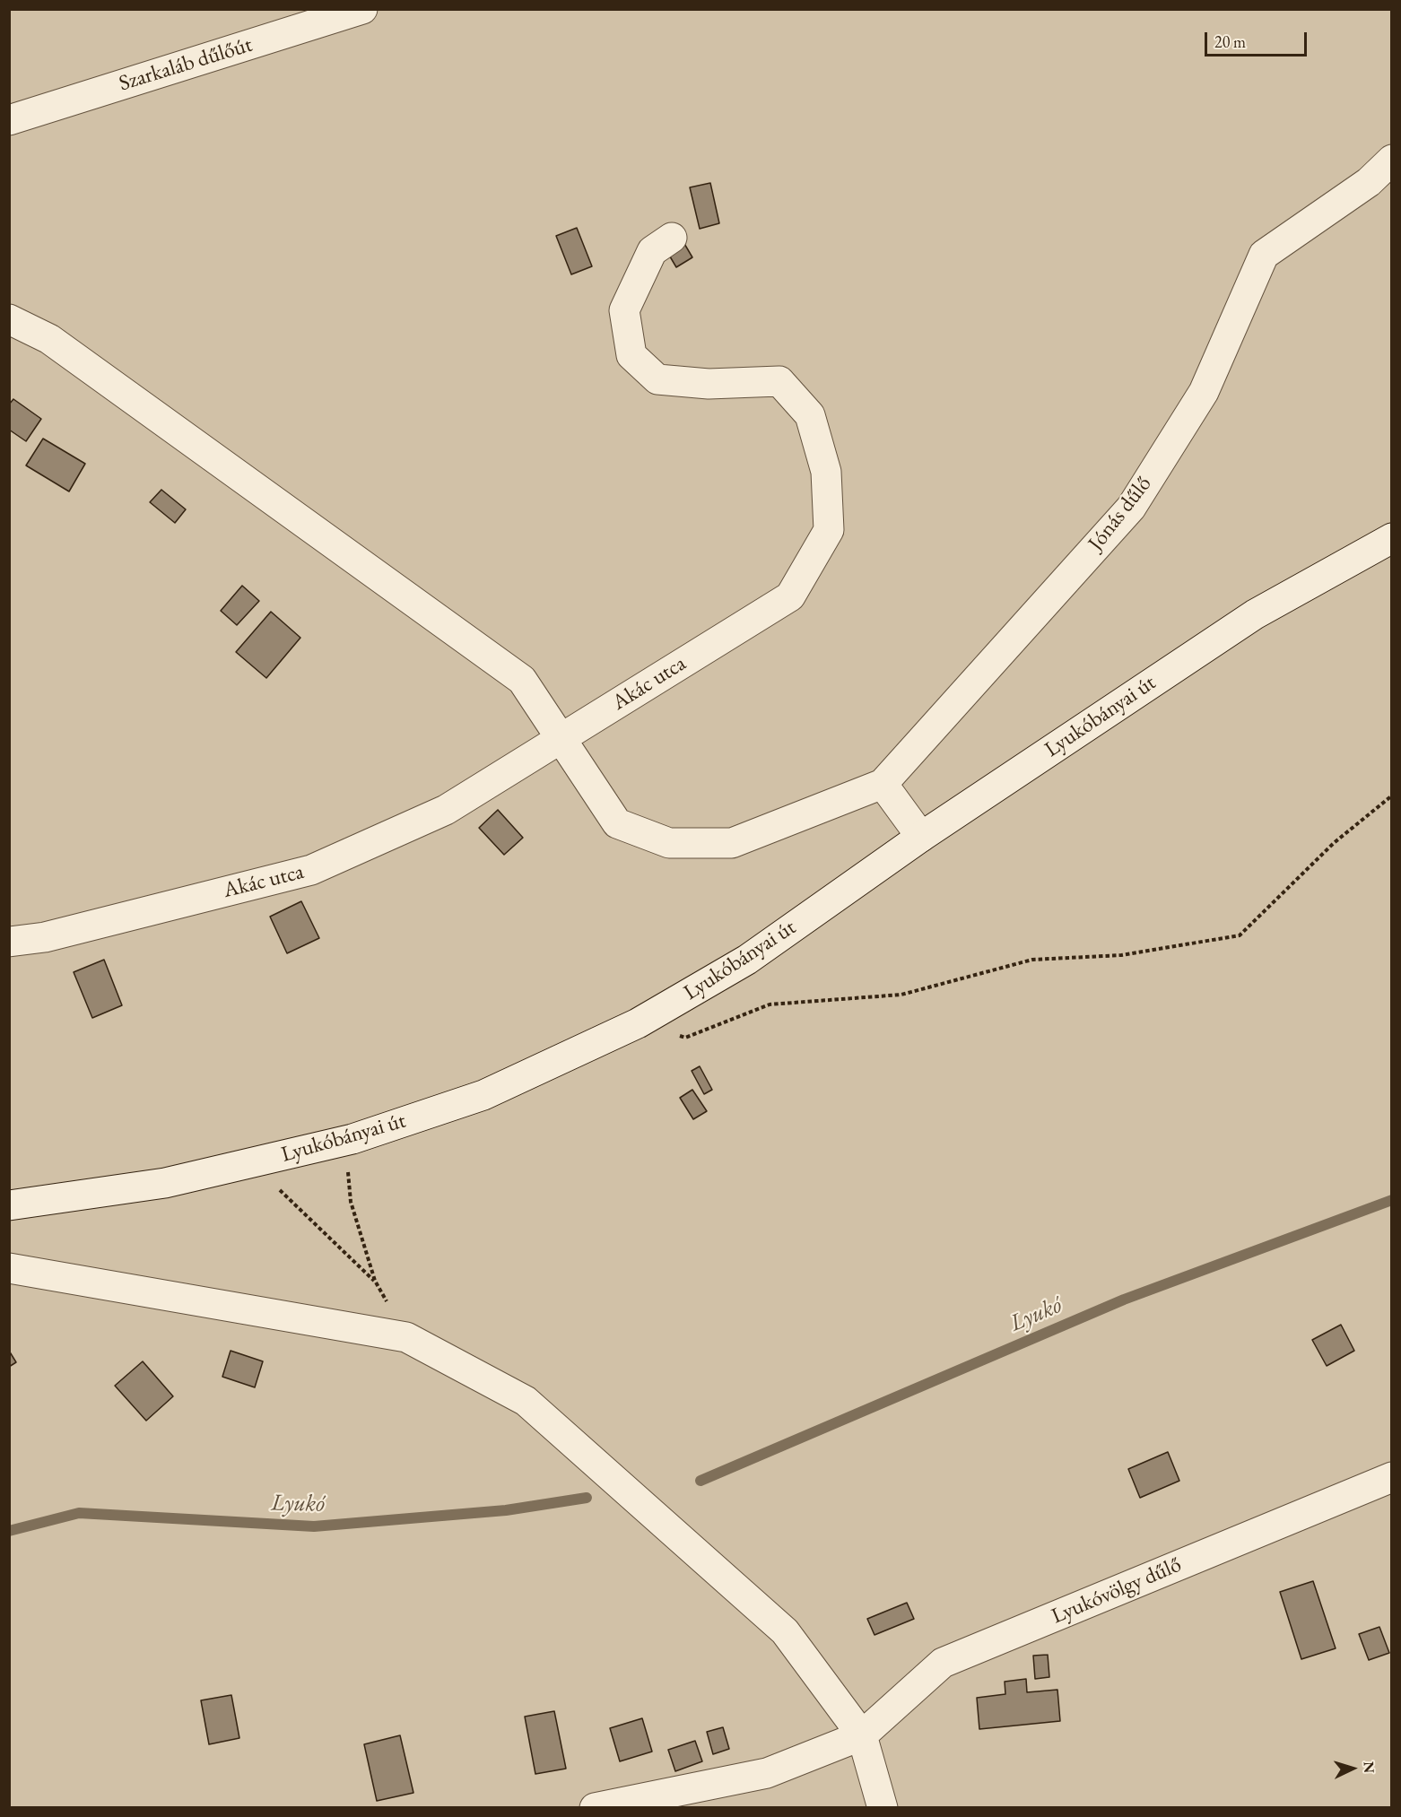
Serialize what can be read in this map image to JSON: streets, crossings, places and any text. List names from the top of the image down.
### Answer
{
  "streets": {
    "street": [
      "Szarkaláb dűlőút",
      "Jónás dűlő",
      "Akác utca",
      "Lyukóbányai út",
      "Lyukóvölgy dűlő"
    ]
  },
  "water": ["Lyukó"],
  "scale_bar": "20 m",
  "north": "right"
}
